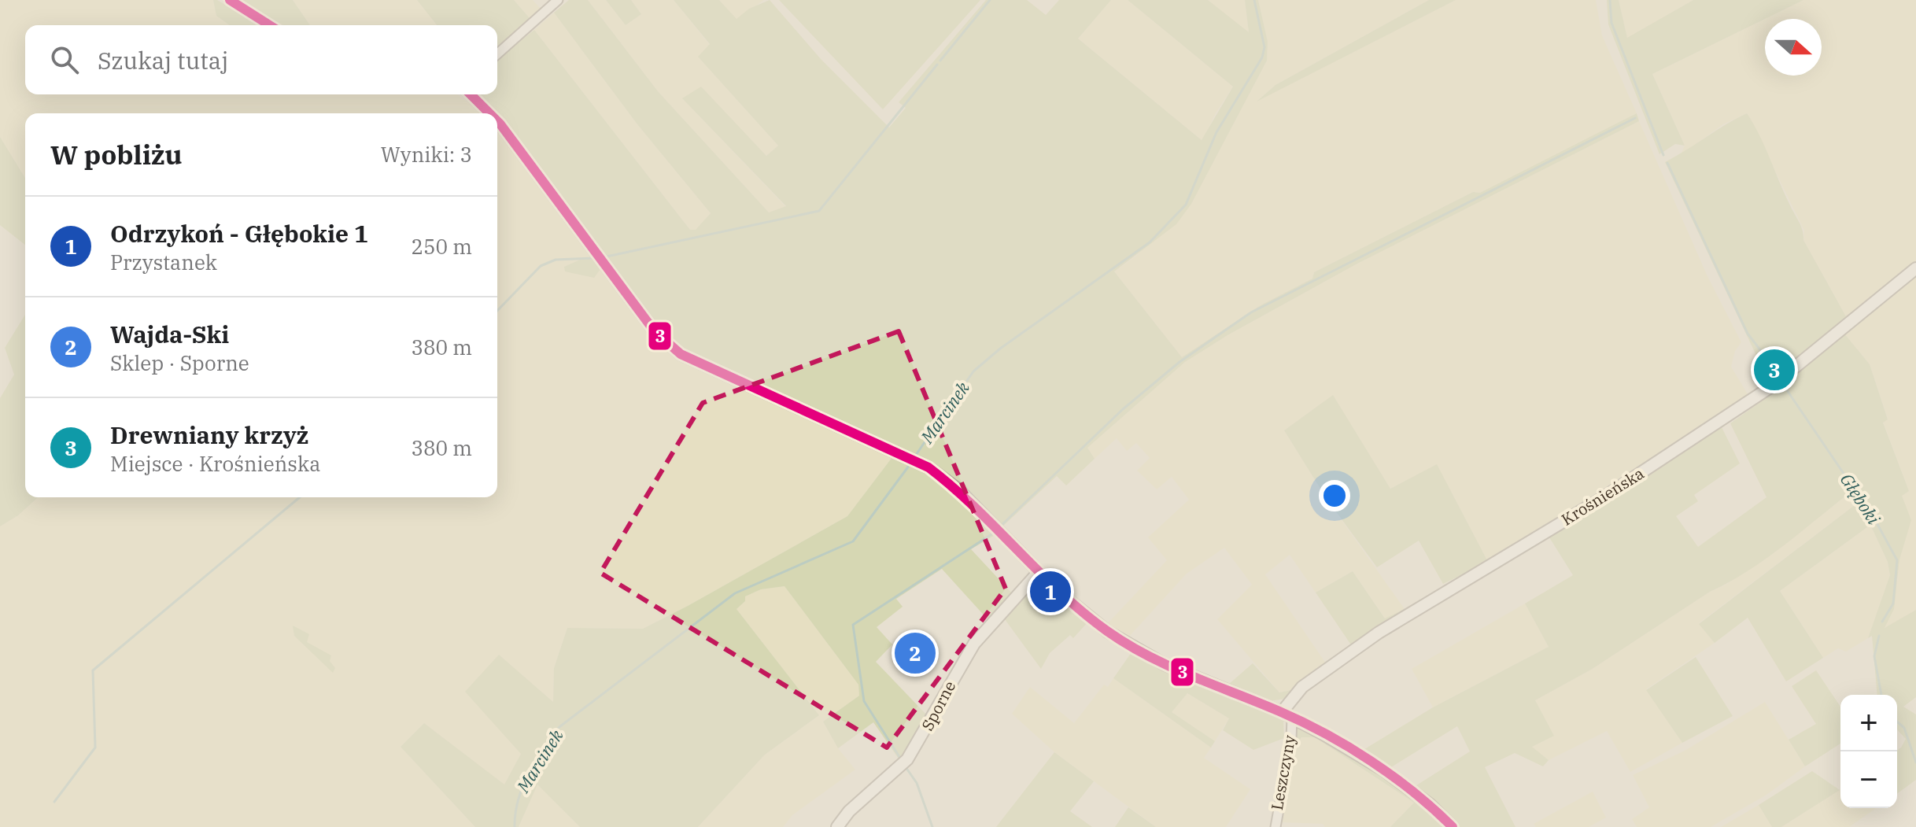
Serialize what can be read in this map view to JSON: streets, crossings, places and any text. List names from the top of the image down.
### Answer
{
  "streets": {
    "street": ["Krośnieńska", "Sporne", "Leszczyny"]
  },
  "crossings": [
    ["Krośnieńska", "Leszczyny"]
  ],
  "water": ["Marcinek", "Głęboki"],
  "lines": ["transit line 3"],
  "north": "right",
  "page": {
    "search": "Szukaj tutaj",
    "heading": ["W pobliżu", "Wyniki: 3"],
    "list": [
      {
        "mark": "1",
        "name": "Odrzykoń - Głębokie 1",
        "note": "Przystanek",
        "value": "250 m"
      },
      {
        "mark": "2",
        "name": "Wajda-Ski",
        "note": "Sklep · Sporne",
        "value": "380 m"
      },
      {
        "mark": "3",
        "name": "Drewniany krzyż",
        "note": "Miejsce · Krośnieńska",
        "value": "380 m"
      }
    ],
    "pins": ["3", "1", "2"],
    "map_buttons": ["+", "−"]
  }
}
